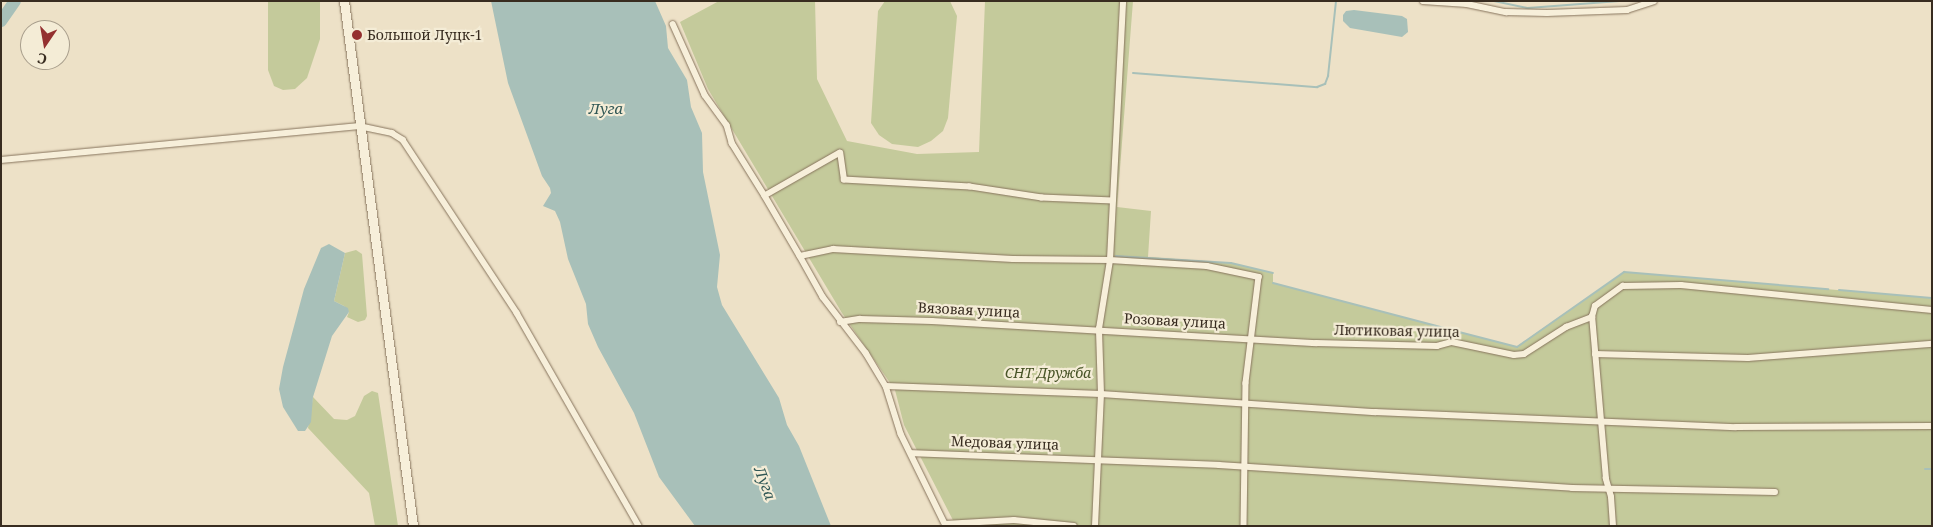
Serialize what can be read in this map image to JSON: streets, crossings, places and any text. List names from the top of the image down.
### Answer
{
  "streets": {
    "street": [
      "Вязовая улица",
      "Розовая улица",
      "Лютиковая улица",
      "Медовая улица"
    ]
  },
  "crossings": [
    ["Вязовая улица", "Розовая улица"],
    ["Розовая улица", "Лютиковая улица"]
  ],
  "water": ["Луга"],
  "parks": ["СНТ Дружба"],
  "places": ["Большой Луцк-1"],
  "north": "bottom"
}
